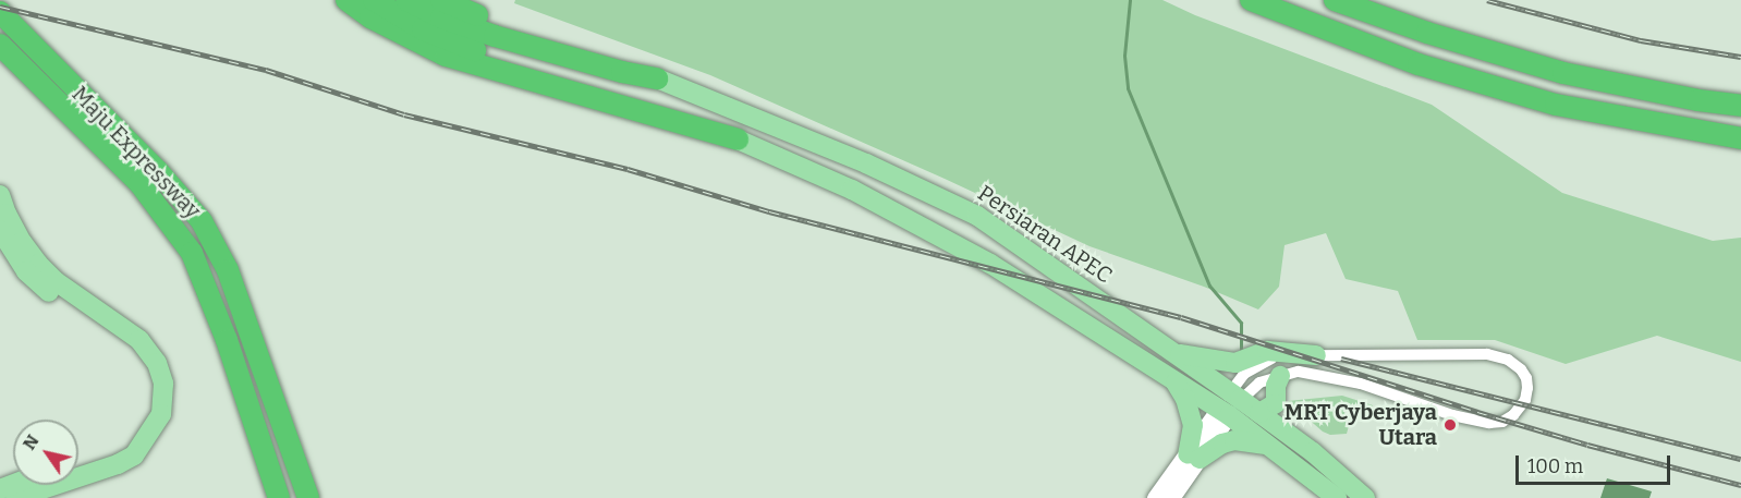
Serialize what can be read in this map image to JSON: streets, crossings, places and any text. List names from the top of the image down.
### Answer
{
  "streets": {
    "highway": ["Maju Expressway"],
    "main road": ["Persiaran APEC"]
  },
  "places": ["MRT Cyberjaya Utara"],
  "scale_bar": "100 m",
  "north": "top left"
}
